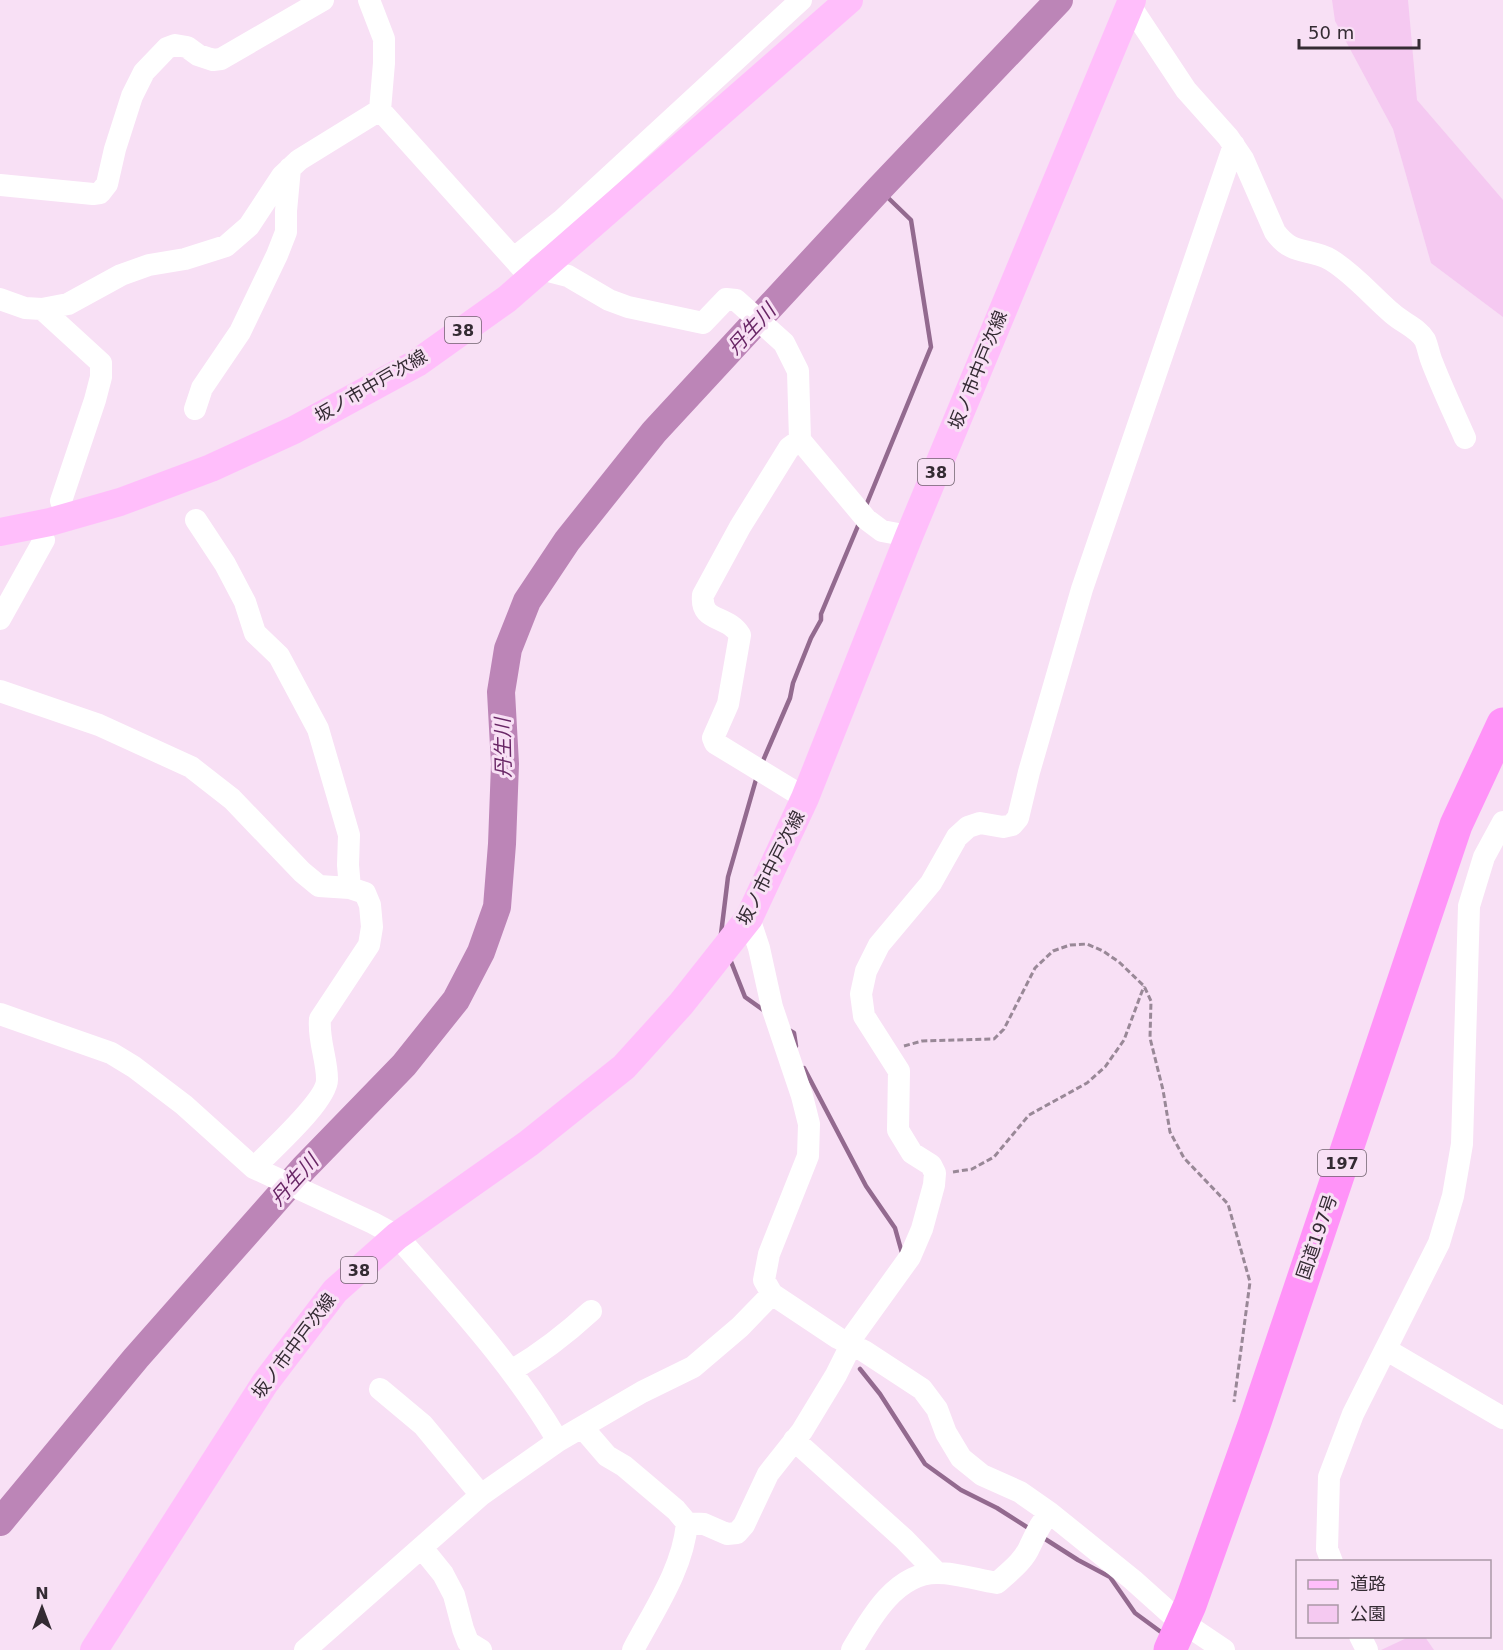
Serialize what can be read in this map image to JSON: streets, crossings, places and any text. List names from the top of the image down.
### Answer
{
  "streets": {
    "highway": ["197", "国道197号"],
    "main road": ["38", "坂ノ市中戸次線"]
  },
  "water": ["丹生川"],
  "legend": ["道路", "公園"],
  "scale_bar": "50 m",
  "north": "top"
}
